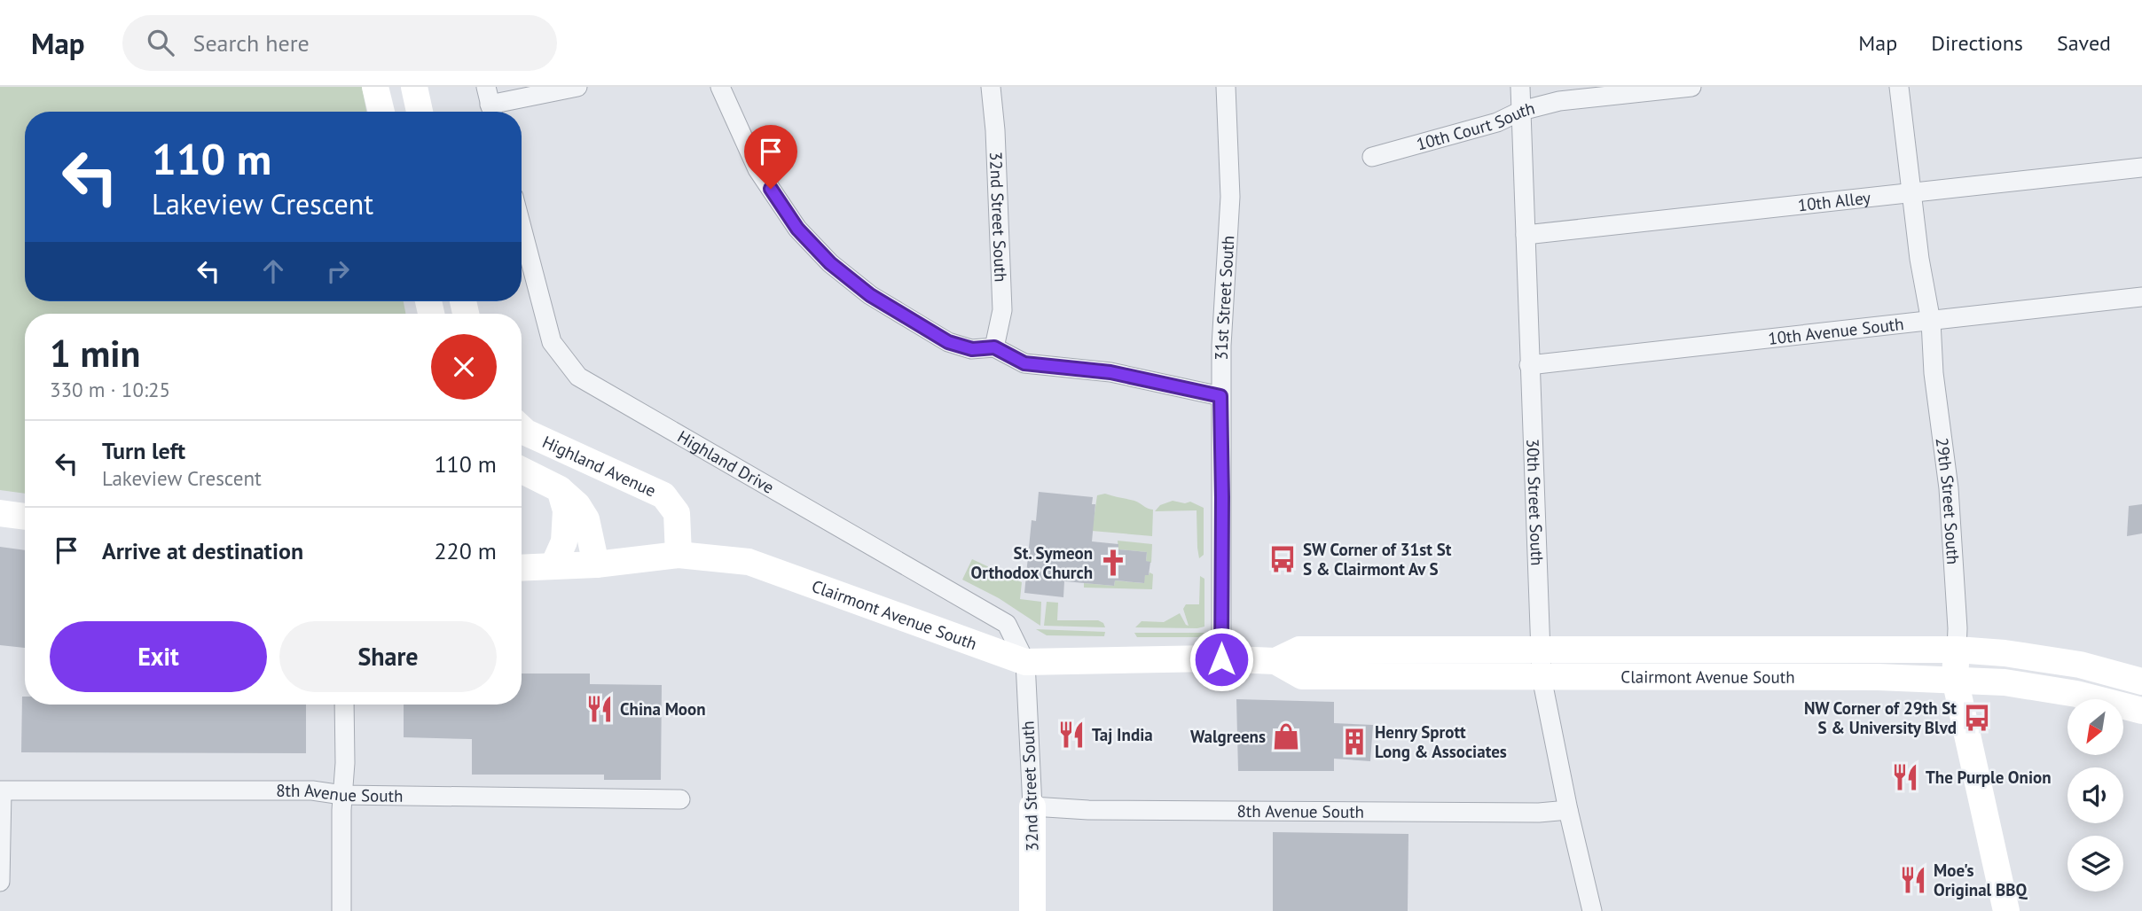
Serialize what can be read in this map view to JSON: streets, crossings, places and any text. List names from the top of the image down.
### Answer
{
  "streets": {
    "street": [
      "10th Court South",
      "10th Alley",
      "32nd Street South",
      "31st Street South",
      "10th Avenue South",
      "Highland Drive",
      "Highland Avenue",
      "29th Street South",
      "30th Street South",
      "Clairmont Avenue South",
      "8th Avenue South"
    ]
  },
  "crossings": [
    ["10th Court South", "30th Street South"],
    ["10th Alley", "29th Street South"],
    ["10th Alley", "30th Street South"],
    ["32nd Street South", "Highland Drive"],
    ["32nd Street South", "Clairmont Avenue South"],
    ["32nd Street South", "8th Avenue South"],
    ["31st Street South", "Clairmont Avenue South"],
    ["10th Avenue South", "29th Street South"],
    ["10th Avenue South", "30th Street South"],
    ["Highland Drive", "Clairmont Avenue South"],
    ["Highland Avenue", "Clairmont Avenue South"],
    ["29th Street South", "Clairmont Avenue South"],
    ["30th Street South", "Clairmont Avenue South"],
    ["30th Street South", "8th Avenue South"]
  ],
  "places": {
    "bus stop": ["SW Corner of 31st St S & Clairmont Av S", "NW Corner of 29th St S & University Blvd"],
    "church": ["St. Symeon Orthodox Church"],
    "restaurant": [
      "China Moon",
      "Taj India",
      "The Purple Onion",
      "Moe's Original BBQ"
    ],
    "shop": ["Walgreens"],
    "building": ["Henry Sprott Long & Associates"]
  },
  "north": "bottom left",
  "page": {
    "header": "Map",
    "search": "Search here",
    "nav": ["Map", "Directions", "Saved"],
    "turn": ["110 m", "Lakeview Crescent"],
    "heading": ["1 min", "330 m · 10:25"],
    "list": [
      {
        "name": "Turn left",
        "note": "Lakeview Crescent",
        "value": "110 m"
      },
      {
        "name": "Arrive at destination",
        "value": "220 m"
      }
    ],
    "buttons": ["Exit", "Share"]
  }
}
